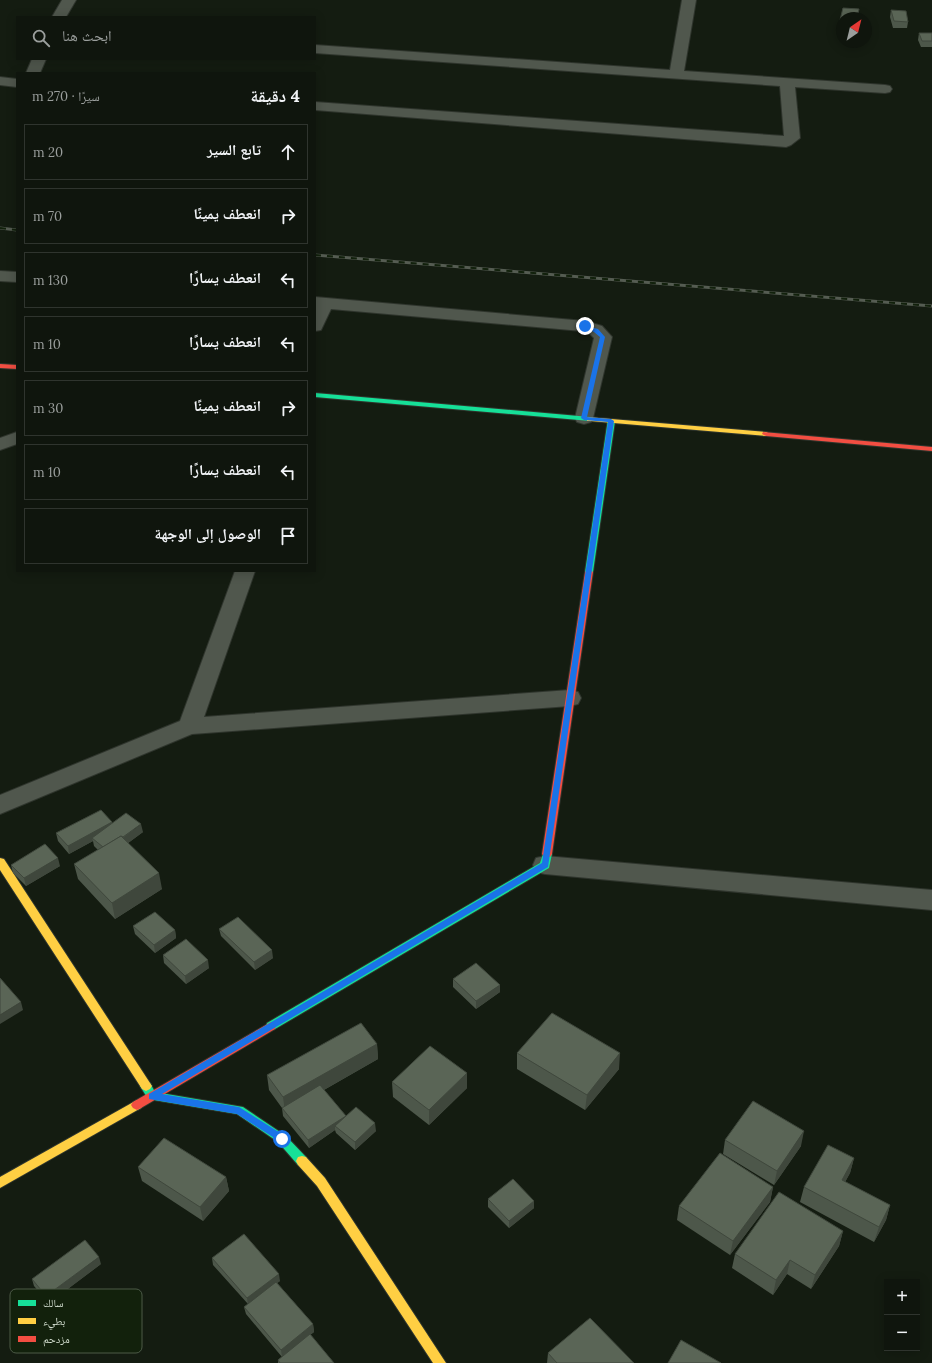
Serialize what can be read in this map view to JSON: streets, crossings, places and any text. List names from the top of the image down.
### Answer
{
  "legend": ["سالك", "بطيء", "مزدحم"],
  "north": "top right",
  "page": {
    "search": "ابحث هنا",
    "heading": ["4 دقيقة", "سيرًا · 270 m"],
    "list": [
      ["تابع السير", "20 m"],
      ["انعطف يمينًا", "70 m"],
      ["انعطف يسارًا", "130 m"],
      ["انعطف يسارًا", "10 m"],
      ["انعطف يمينًا", "30 m"],
      ["انعطف يسارًا", "10 m"],
      "الوصول إلى الوجهة"
    ],
    "map_buttons": ["+", "−"]
  }
}
